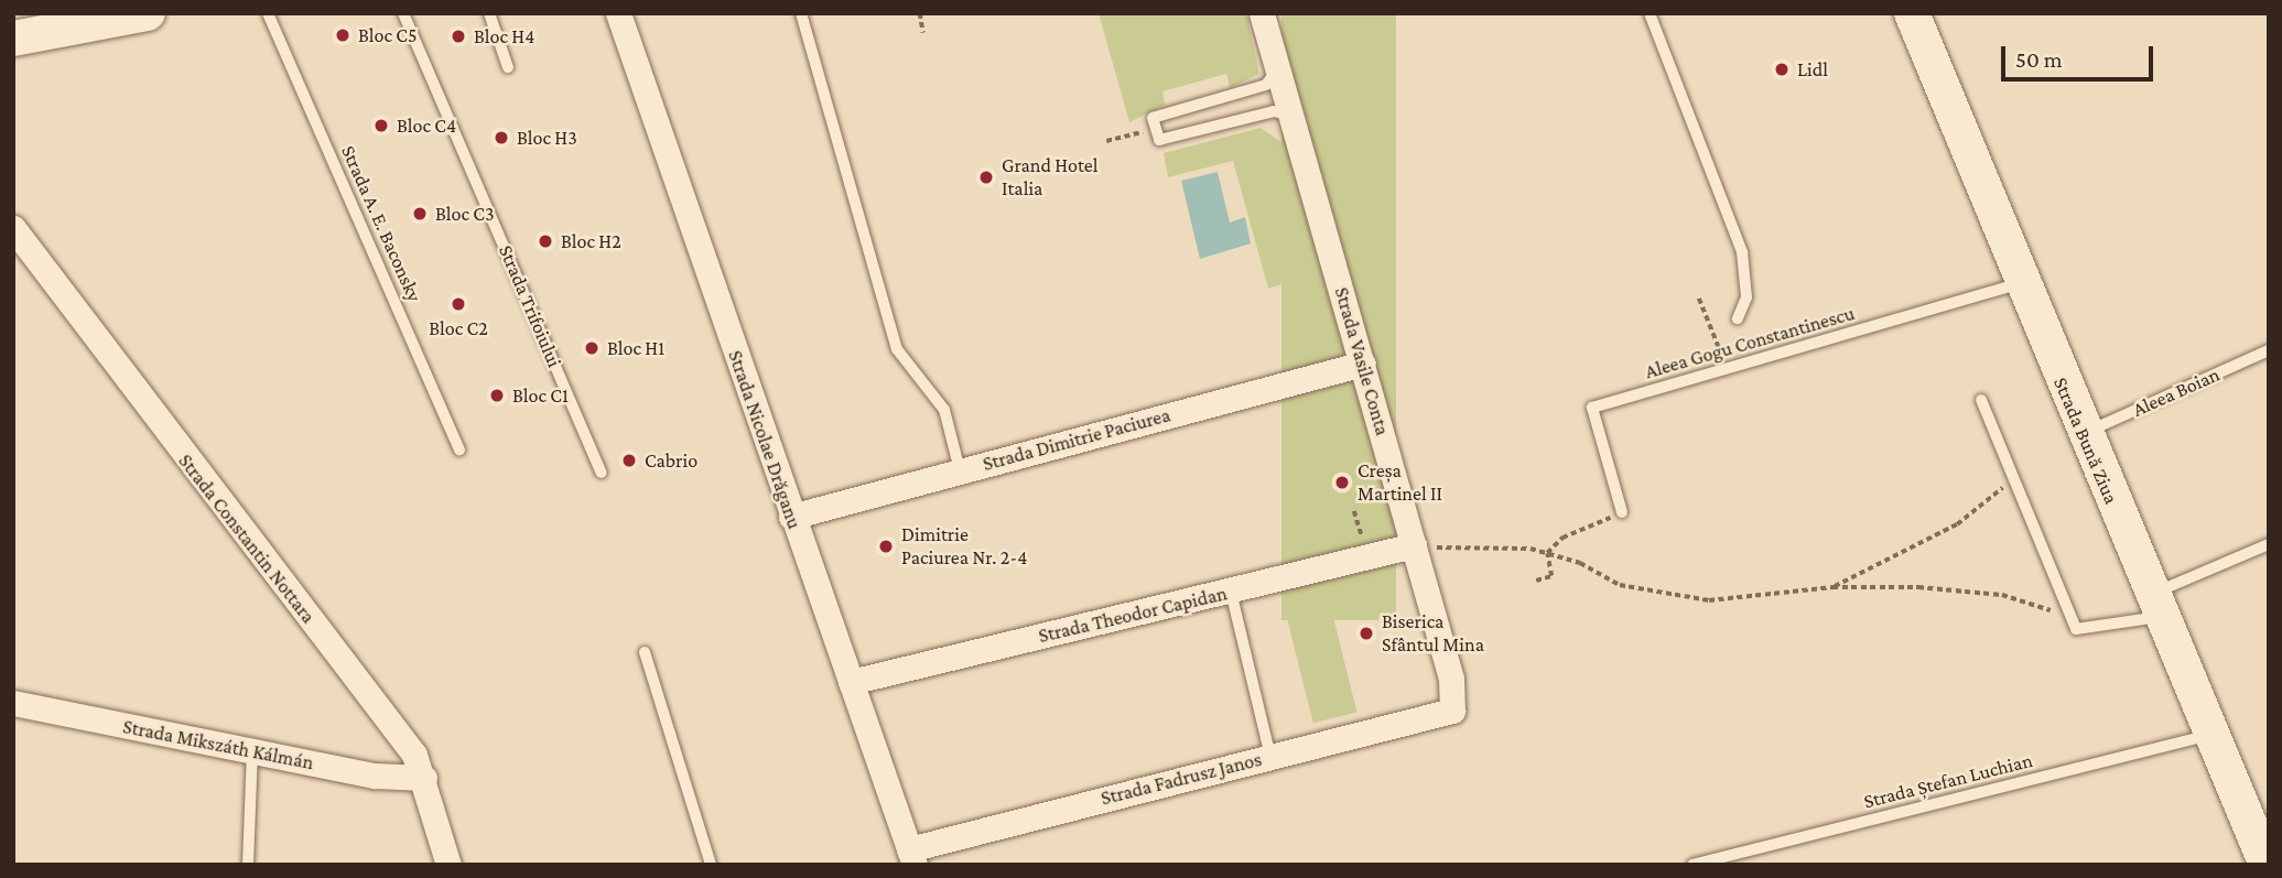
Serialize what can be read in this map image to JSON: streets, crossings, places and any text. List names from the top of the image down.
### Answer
{
  "streets": {
    "main road": ["Strada Bună Ziua"],
    "street": [
      "Strada Vasile Conta",
      "Strada Nicolae Drăganu",
      "Strada Dimitrie Paciurea",
      "Strada Constantin Nottara",
      "Strada Theodor Capidan",
      "Strada Mikszáth Kálmán",
      "Strada Fadrusz Janos"
    ],
    "lane": [
      "Strada A. E. Baconsky",
      "Strada Trifoiului",
      "Aleea Gogu Constantinescu",
      "Aleea Boian",
      "Strada Ștefan Luchian"
    ]
  },
  "crossings": [
    ["Aleea Gogu Constantinescu", "Strada Bună Ziua"],
    ["Strada Vasile Conta", "Strada Dimitrie Paciurea"],
    ["Strada Vasile Conta", "Strada Theodor Capidan"],
    ["Strada Vasile Conta", "Strada Fadrusz Janos"],
    ["Aleea Boian", "Strada Bună Ziua"],
    ["Strada Nicolae Drăganu", "Strada Dimitrie Paciurea"],
    ["Strada Nicolae Drăganu", "Strada Theodor Capidan"],
    ["Strada Nicolae Drăganu", "Strada Fadrusz Janos"],
    ["Strada Bună Ziua", "Strada Ștefan Luchian"],
    ["Strada Constantin Nottara", "Strada Mikszáth Kálmán"]
  ],
  "places": [
    "Bloc C5",
    "Bloc H4",
    "Lidl",
    "Bloc C4",
    "Bloc H3",
    "Grand Hotel Italia",
    "Bloc C3",
    "Bloc H2",
    "Bloc C2",
    "Bloc H1",
    "Bloc C1",
    "Cabrio",
    "Creșa Martinel II",
    "Dimitrie Paciurea Nr. 2-4",
    "Biserica Sfântul Mina"
  ],
  "scale_bar": "50 m"
}
